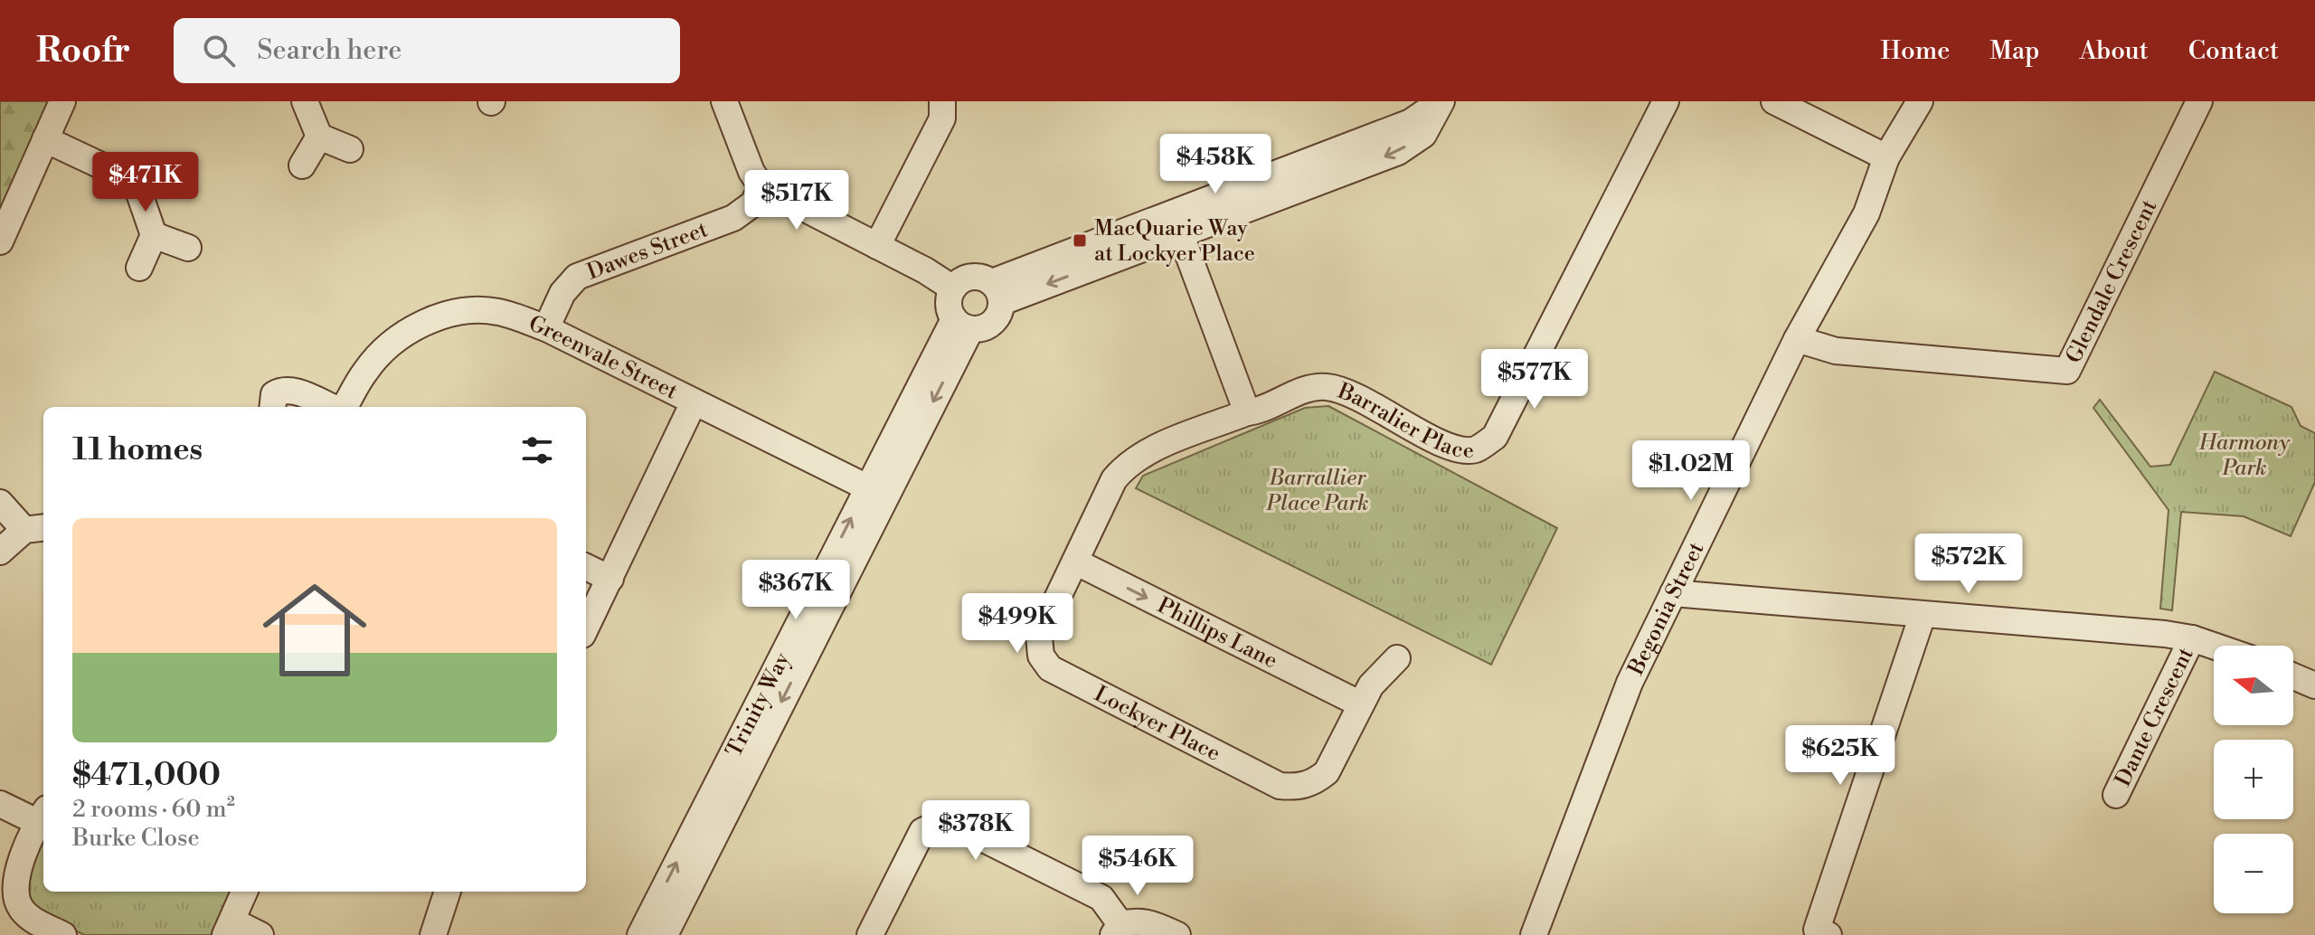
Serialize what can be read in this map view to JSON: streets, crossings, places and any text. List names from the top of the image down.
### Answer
{
  "streets": {
    "street": [
      "Dawes Street",
      "Glendale Crescent",
      "Greenvale Street",
      "Barralier Place",
      "Begonia Street",
      "Phillips Lane",
      "Trinity Way",
      "Dante Crescent",
      "Lockyer Place"
    ]
  },
  "crossings": [
    ["Dawes Street", "Greenvale Street"],
    ["Glendale Crescent", "Begonia Street"],
    ["Greenvale Street", "Trinity Way"],
    ["Barralier Place", "Lockyer Place"],
    ["Phillips Lane", "Lockyer Place"]
  ],
  "one_way": ["Phillips Lane"],
  "parks": ["Harmony Park", "Barrallier Place Park"],
  "places": {
    "transit": ["MacQuarie Way at Lockyer Place"]
  },
  "north": "left",
  "page": {
    "header": "Roofr",
    "search": "Search here",
    "nav": [
      "Home",
      "Map",
      "About",
      "Contact"
    ],
    "price": [
      "$458K",
      "$471K",
      "$517K",
      "$577K",
      "$1.02M",
      "$572K",
      "$367K",
      "$499K",
      "$625K",
      "$378K",
      "$546K"
    ],
    "heading": "11 homes",
    "list": [
      {
        "name": "$471,000",
        "note": "2 rooms · 60 m² · Burke Close"
      }
    ],
    "map_buttons": ["+", "−"]
  }
}
